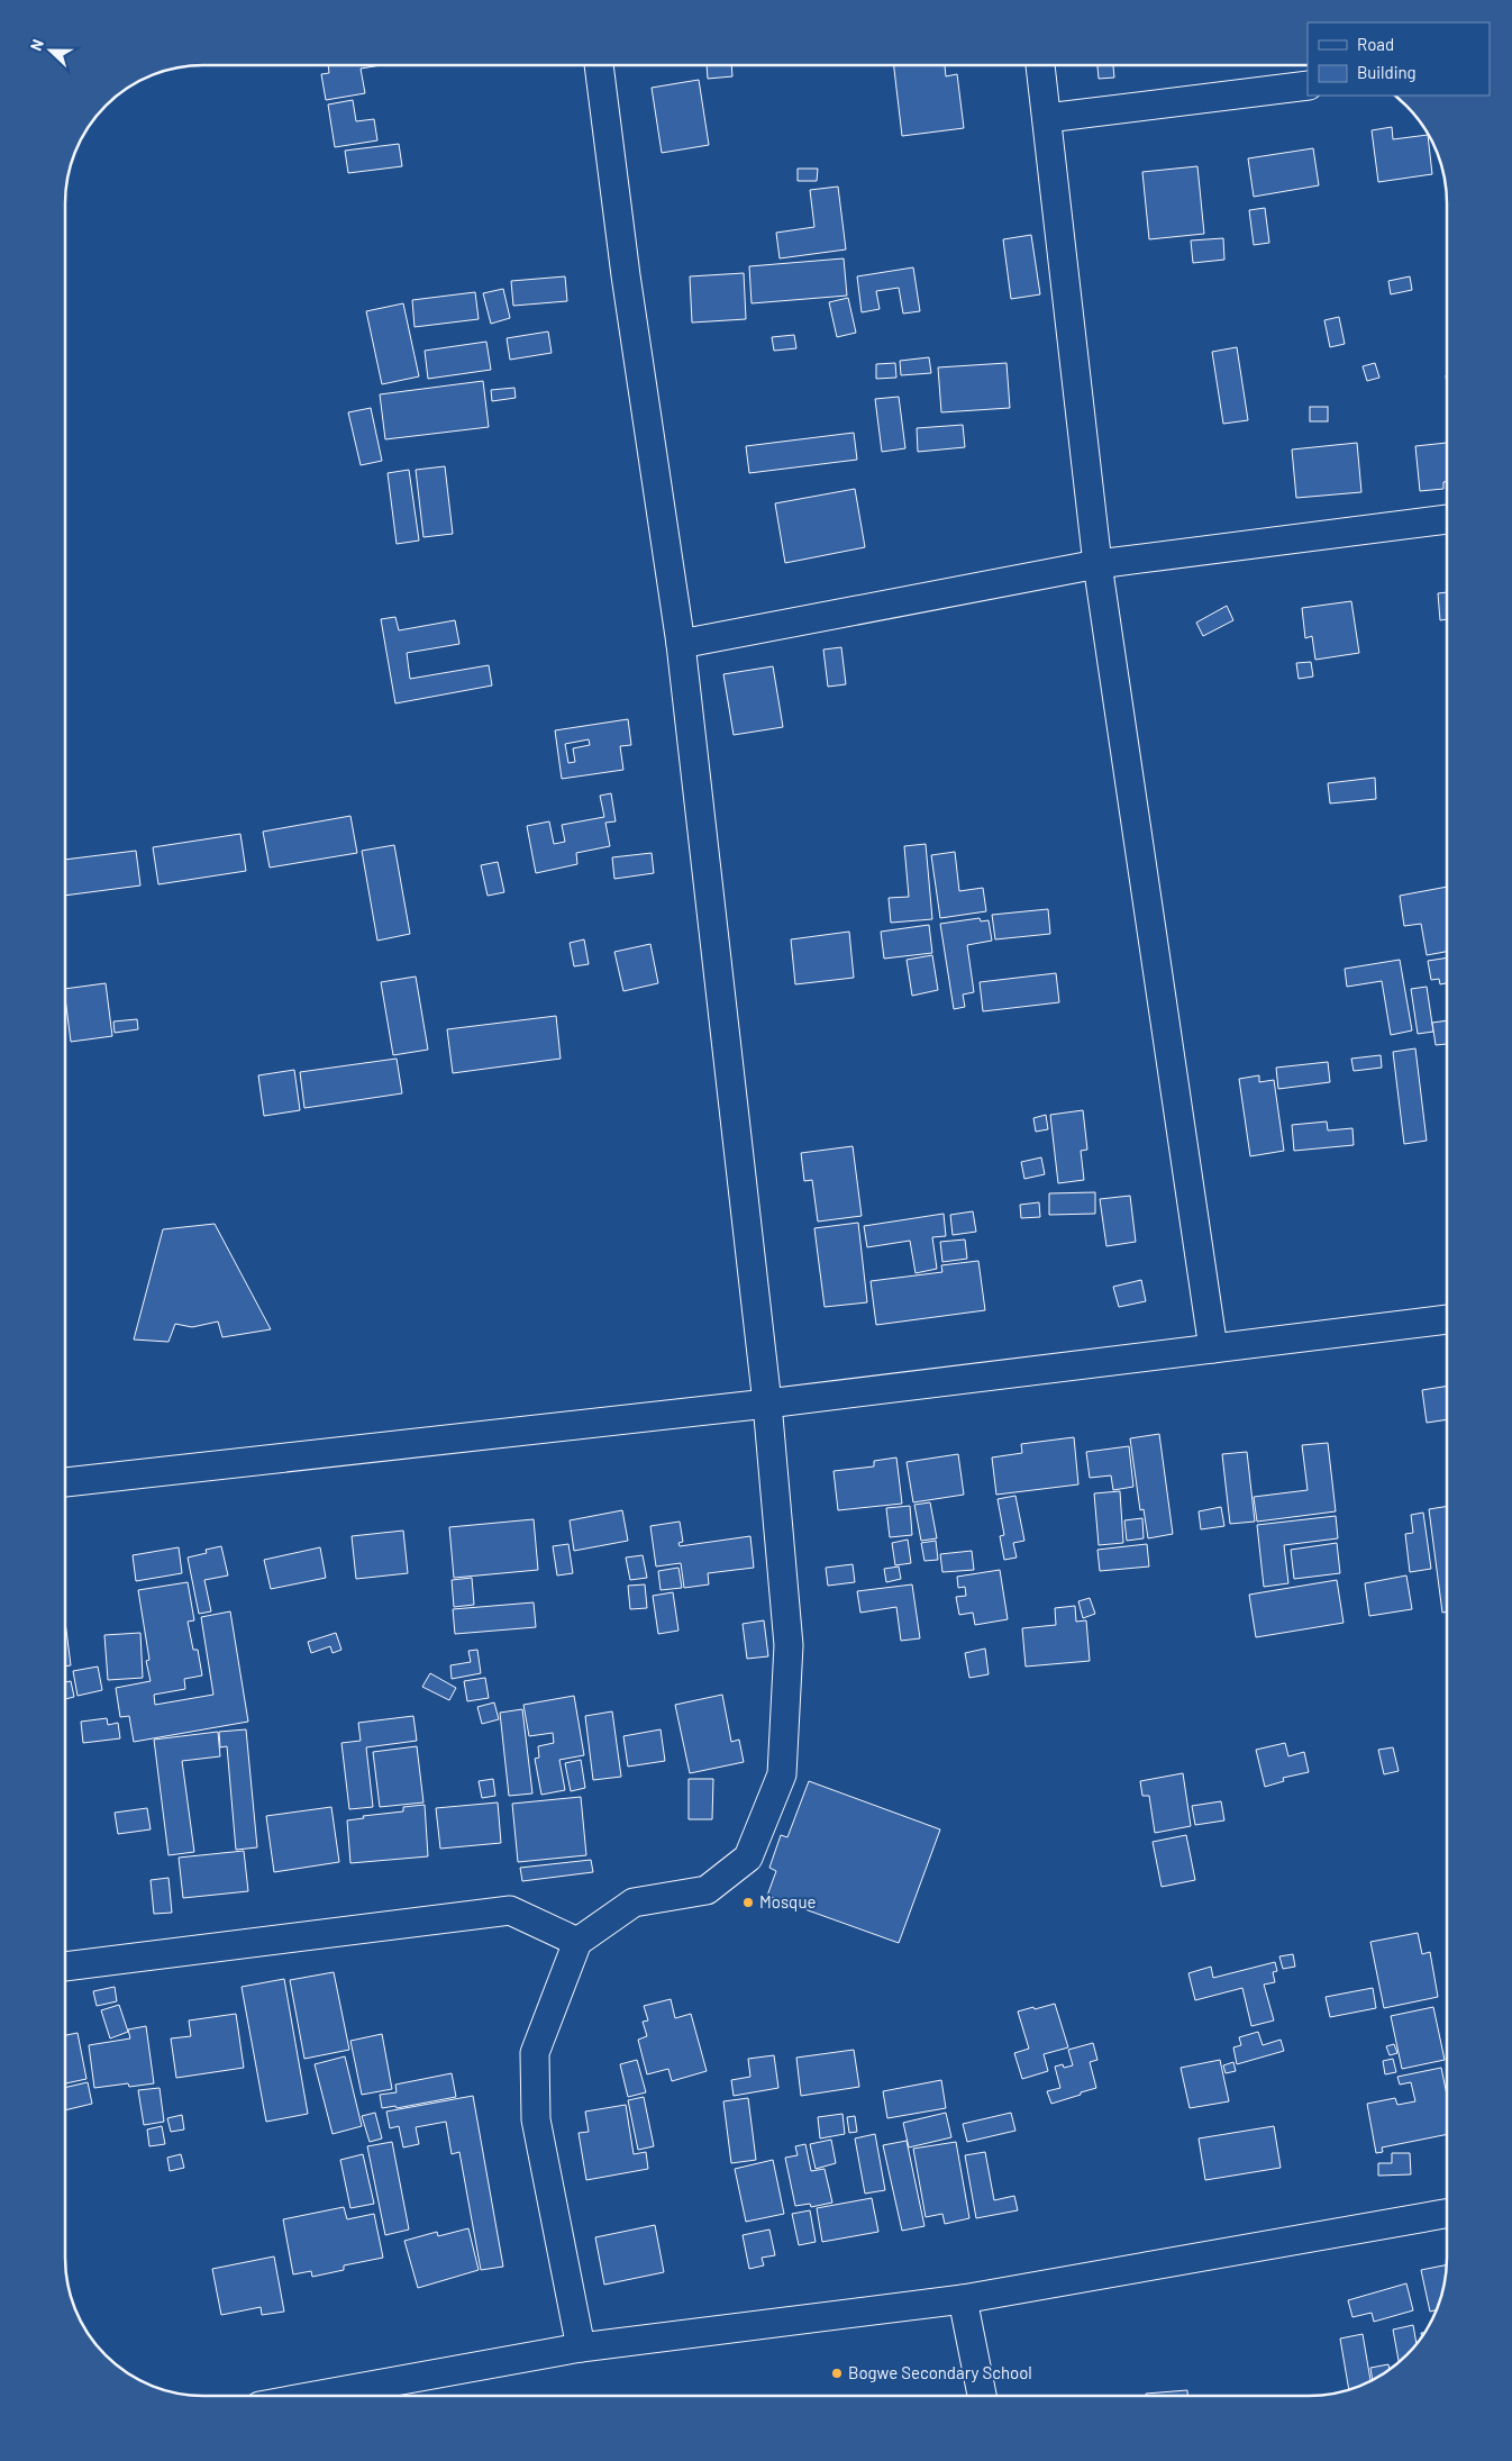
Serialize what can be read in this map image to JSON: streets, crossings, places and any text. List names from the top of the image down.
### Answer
{
  "places": ["Mosque", "Bogwe Secondary School"],
  "legend": ["Road", "Building"],
  "north": "left"
}
